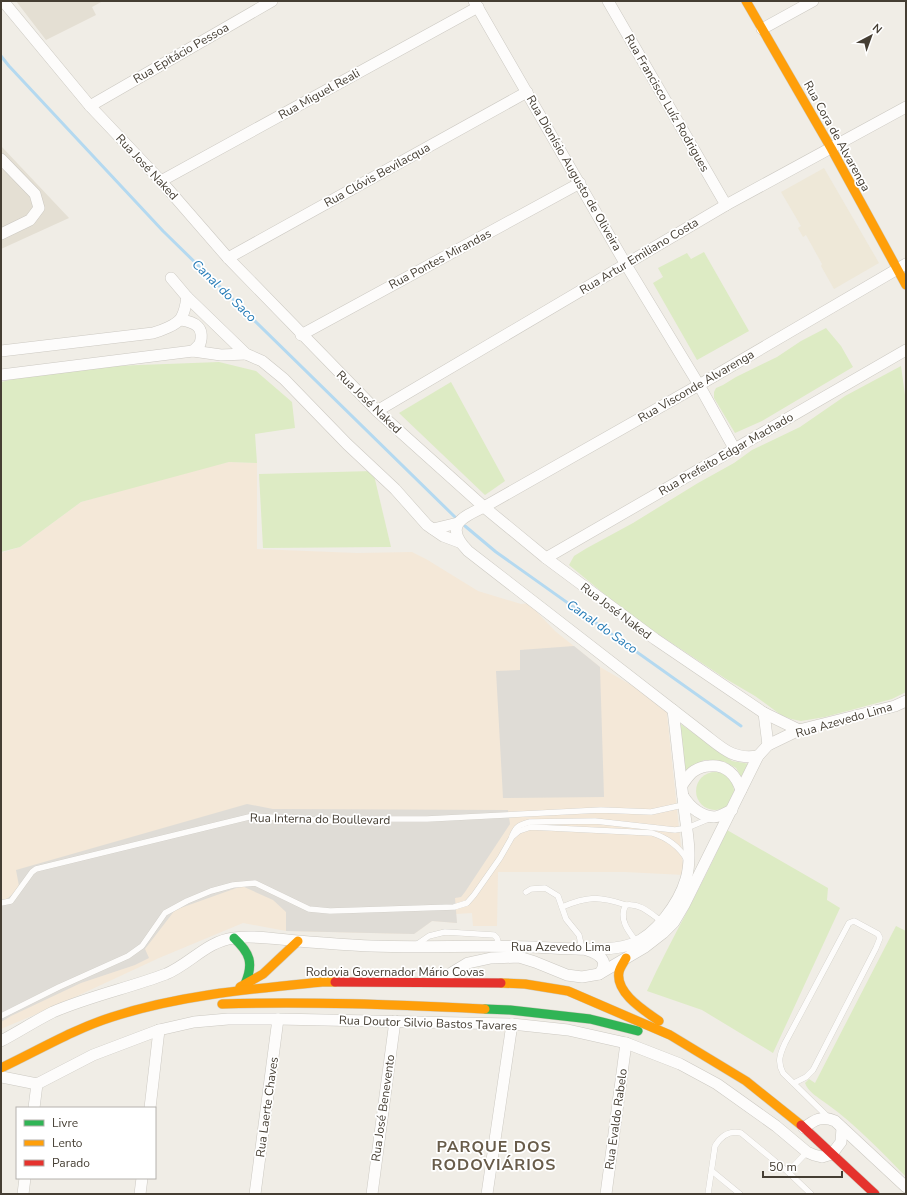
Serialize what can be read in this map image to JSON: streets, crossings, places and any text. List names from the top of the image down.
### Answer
{
  "streets": {
    "main road": ["Rua Cora de Alvarenga", "Rodovia Governador Mário Covas"],
    "street": [
      "Rua Epitácio Pessoa",
      "Rua Miguel Reali",
      "Rua Francisco Luíz Rodrigues",
      "Rua José Naked",
      "Rua Dionísio Augusto de Oliveira",
      "Rua Clóvis Bevilacqua",
      "Rua Artur Emiliano Costa",
      "Rua Pontes Mirandas",
      "Rua Visconde Alvarenga",
      "Rua Prefeito Edgar Machado",
      "Rua Azevedo Lima",
      "Rua Doutor Silvio Bastos Tavares",
      "Rua Laerte Chaves",
      "Rua José Benevento",
      "Rua Evaldo Rabelo"
    ],
    "lane": ["Rua Interna do Boullevard"]
  },
  "crossings": [
    ["Rua Epitácio Pessoa", "Rua José Naked"],
    ["Rua Miguel Reali", "Rua José Naked"],
    ["Rua Miguel Reali", "Rua Dionísio Augusto de Oliveira"],
    ["Rua Francisco Luíz Rodrigues", "Rua Artur Emiliano Costa"],
    ["Rua Cora de Alvarenga", "Rua Artur Emiliano Costa"],
    ["Rua Cora de Alvarenga", "Rua Visconde Alvarenga"],
    ["Rua José Naked", "Rua Clóvis Bevilacqua"],
    ["Rua José Naked", "Rua Artur Emiliano Costa"],
    ["Rua José Naked", "Rua Pontes Mirandas"],
    ["Rua José Naked", "Rua Visconde Alvarenga"],
    ["Rua José Naked", "Rua Prefeito Edgar Machado"],
    ["Rua José Naked", "Rua Azevedo Lima"],
    ["Rua Dionísio Augusto de Oliveira", "Rua Clóvis Bevilacqua"],
    ["Rua Dionísio Augusto de Oliveira", "Rua Artur Emiliano Costa"],
    ["Rua Dionísio Augusto de Oliveira", "Rua Pontes Mirandas"],
    ["Rua Dionísio Augusto de Oliveira", "Rua Visconde Alvarenga"],
    ["Rua Dionísio Augusto de Oliveira", "Rua Prefeito Edgar Machado"],
    ["Rua Azevedo Lima", "Rua Interna do Boullevard"],
    ["Rua Azevedo Lima", "Rodovia Governador Mário Covas"],
    ["Rodovia Governador Mário Covas", "Rua Doutor Silvio Bastos Tavares"],
    ["Rua Doutor Silvio Bastos Tavares", "Rua Laerte Chaves"],
    ["Rua Doutor Silvio Bastos Tavares", "Rua José Benevento"],
    ["Rua Doutor Silvio Bastos Tavares", "Rua Evaldo Rabelo"]
  ],
  "districts": ["PARQUE DOS RODOVIÁRIOS"],
  "water": ["Canal do Saco"],
  "legend": ["Livre", "Lento", "Parado"],
  "scale_bar": "50 m",
  "north": "top right"
}
